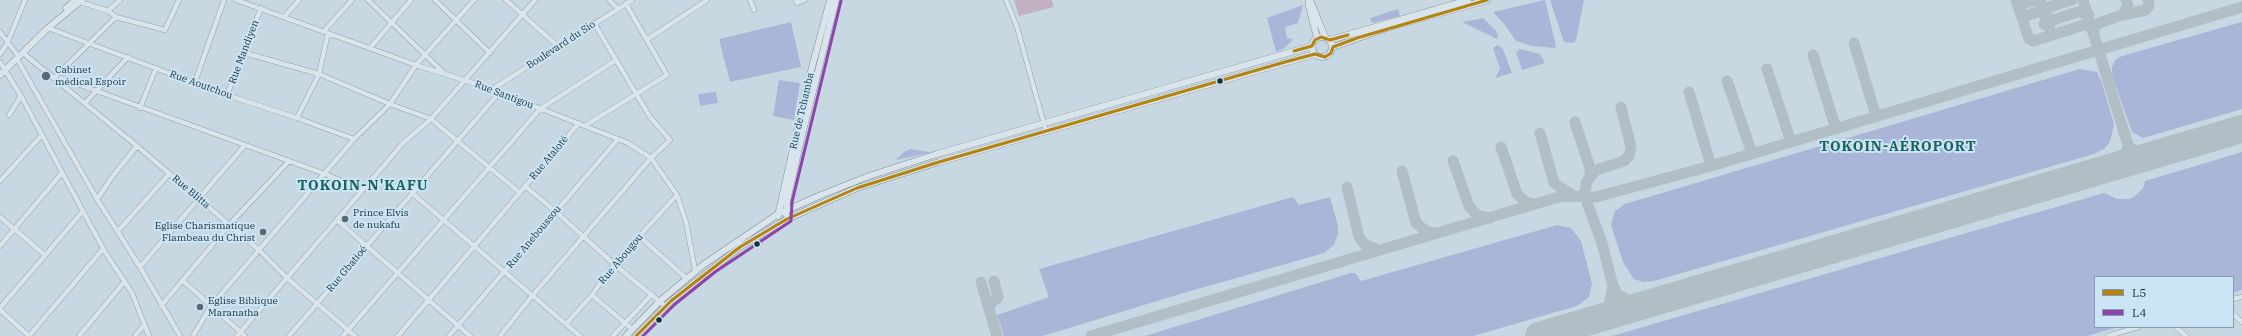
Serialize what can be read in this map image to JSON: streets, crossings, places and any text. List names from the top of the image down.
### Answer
{
  "streets": {
    "main road": ["Rue de Tchamba"],
    "street": [
      "Boulevard du Sio",
      "Rue Mandiyen",
      "Rue Aoutchou",
      "Rue Santigou",
      "Rue Ataloté",
      "Rue Blitta",
      "Rue Aneboussou",
      "Rue Abougou",
      "Rue Gbatioé"
    ]
  },
  "crossings": [
    ["Boulevard du Sio", "Rue Santigou"],
    ["Rue Mandiyen", "Rue Aoutchou"],
    ["Rue Mandiyen", "Rue Santigou"],
    ["Rue Santigou", "Rue Ataloté"],
    ["Rue Santigou", "Rue Aneboussou"],
    ["Rue Santigou", "Rue Abougou"],
    ["Rue Santigou", "Rue Gbatioé"],
    ["Rue Blitta", "Rue Gbatioé"]
  ],
  "districts": ["TOKOIN-AÉROPORT", "TOKOIN-N'KAFU"],
  "places": [
    "Cabinet médical Espoir",
    "Prince Elvis de nukafu",
    "Eglise Charismatique Flambeau du Christ",
    "Eglise Biblique Maranatha"
  ],
  "lines": ["transit line L5", "transit line L4"],
  "legend": ["L5", "L4"]
}
